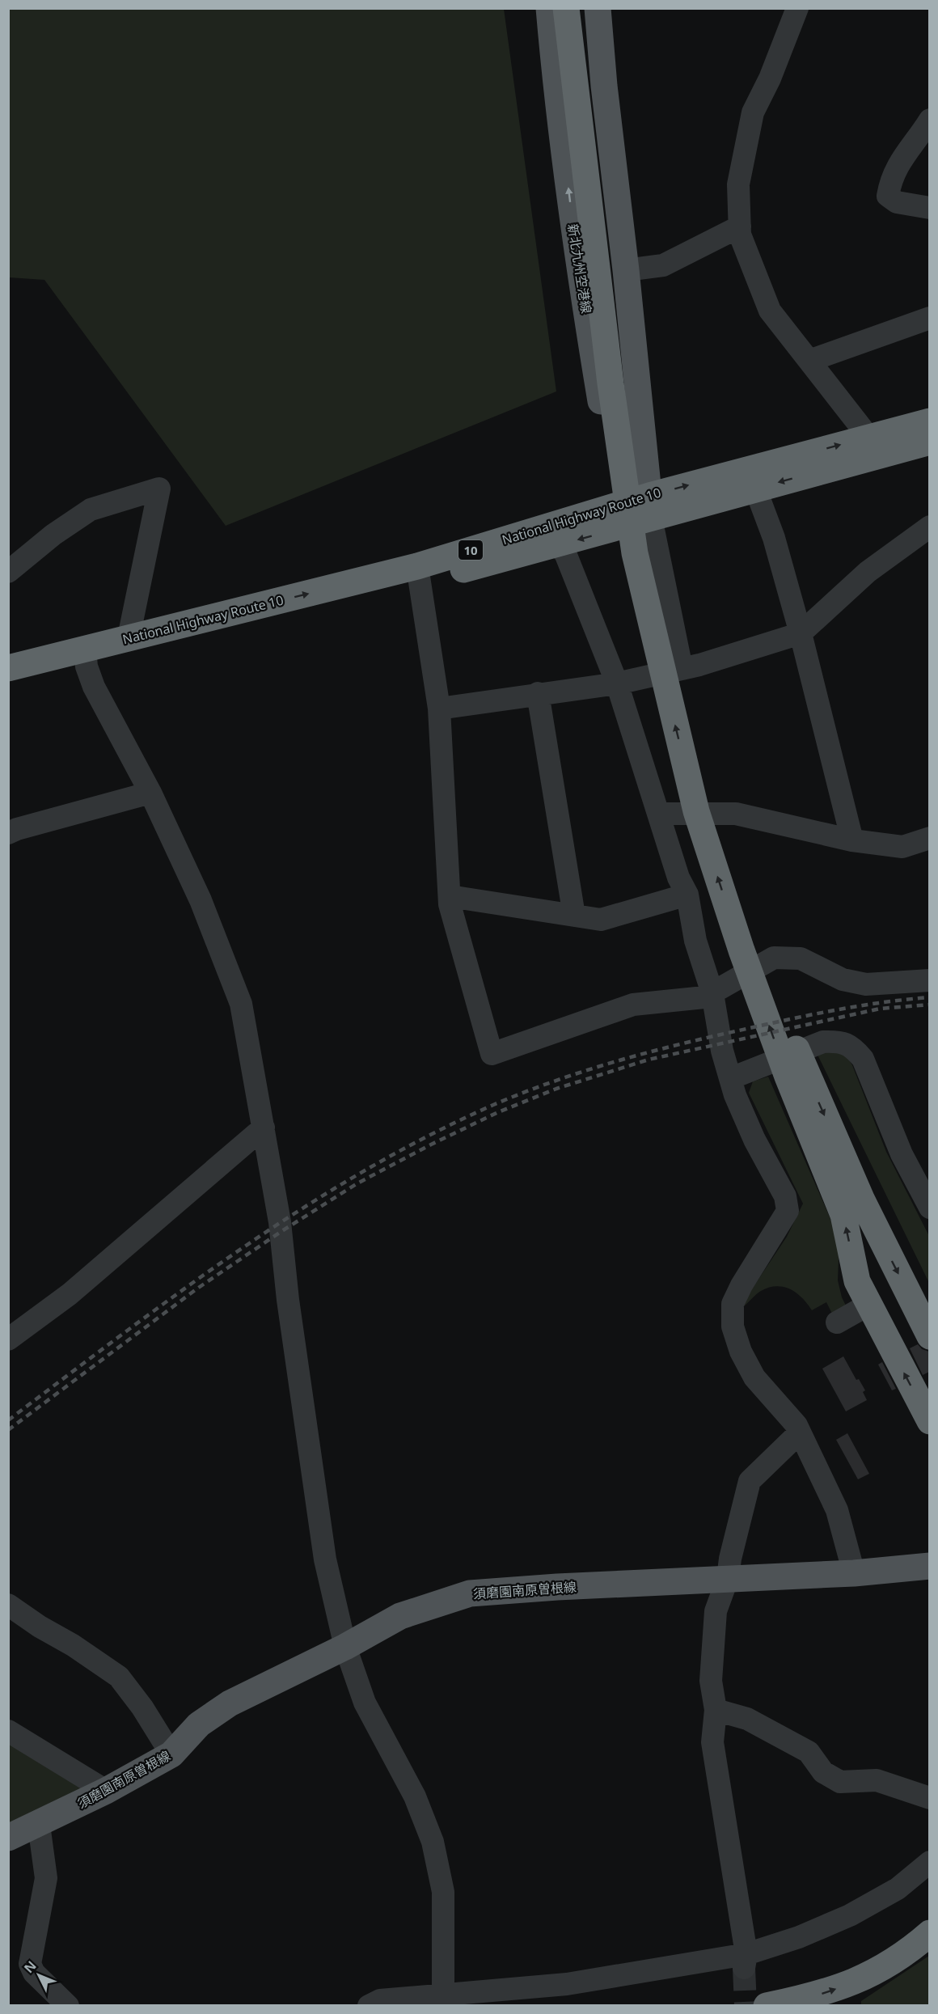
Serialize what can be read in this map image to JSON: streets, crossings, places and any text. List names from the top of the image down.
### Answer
{
  "streets": {
    "highway": ["National Highway Route 10", "10"],
    "main road": ["新北九州空港線", "須磨園南原曽根線"]
  },
  "crossings": [
    ["新北九州空港線", "National Highway Route 10"]
  ],
  "north": "top left"
}
